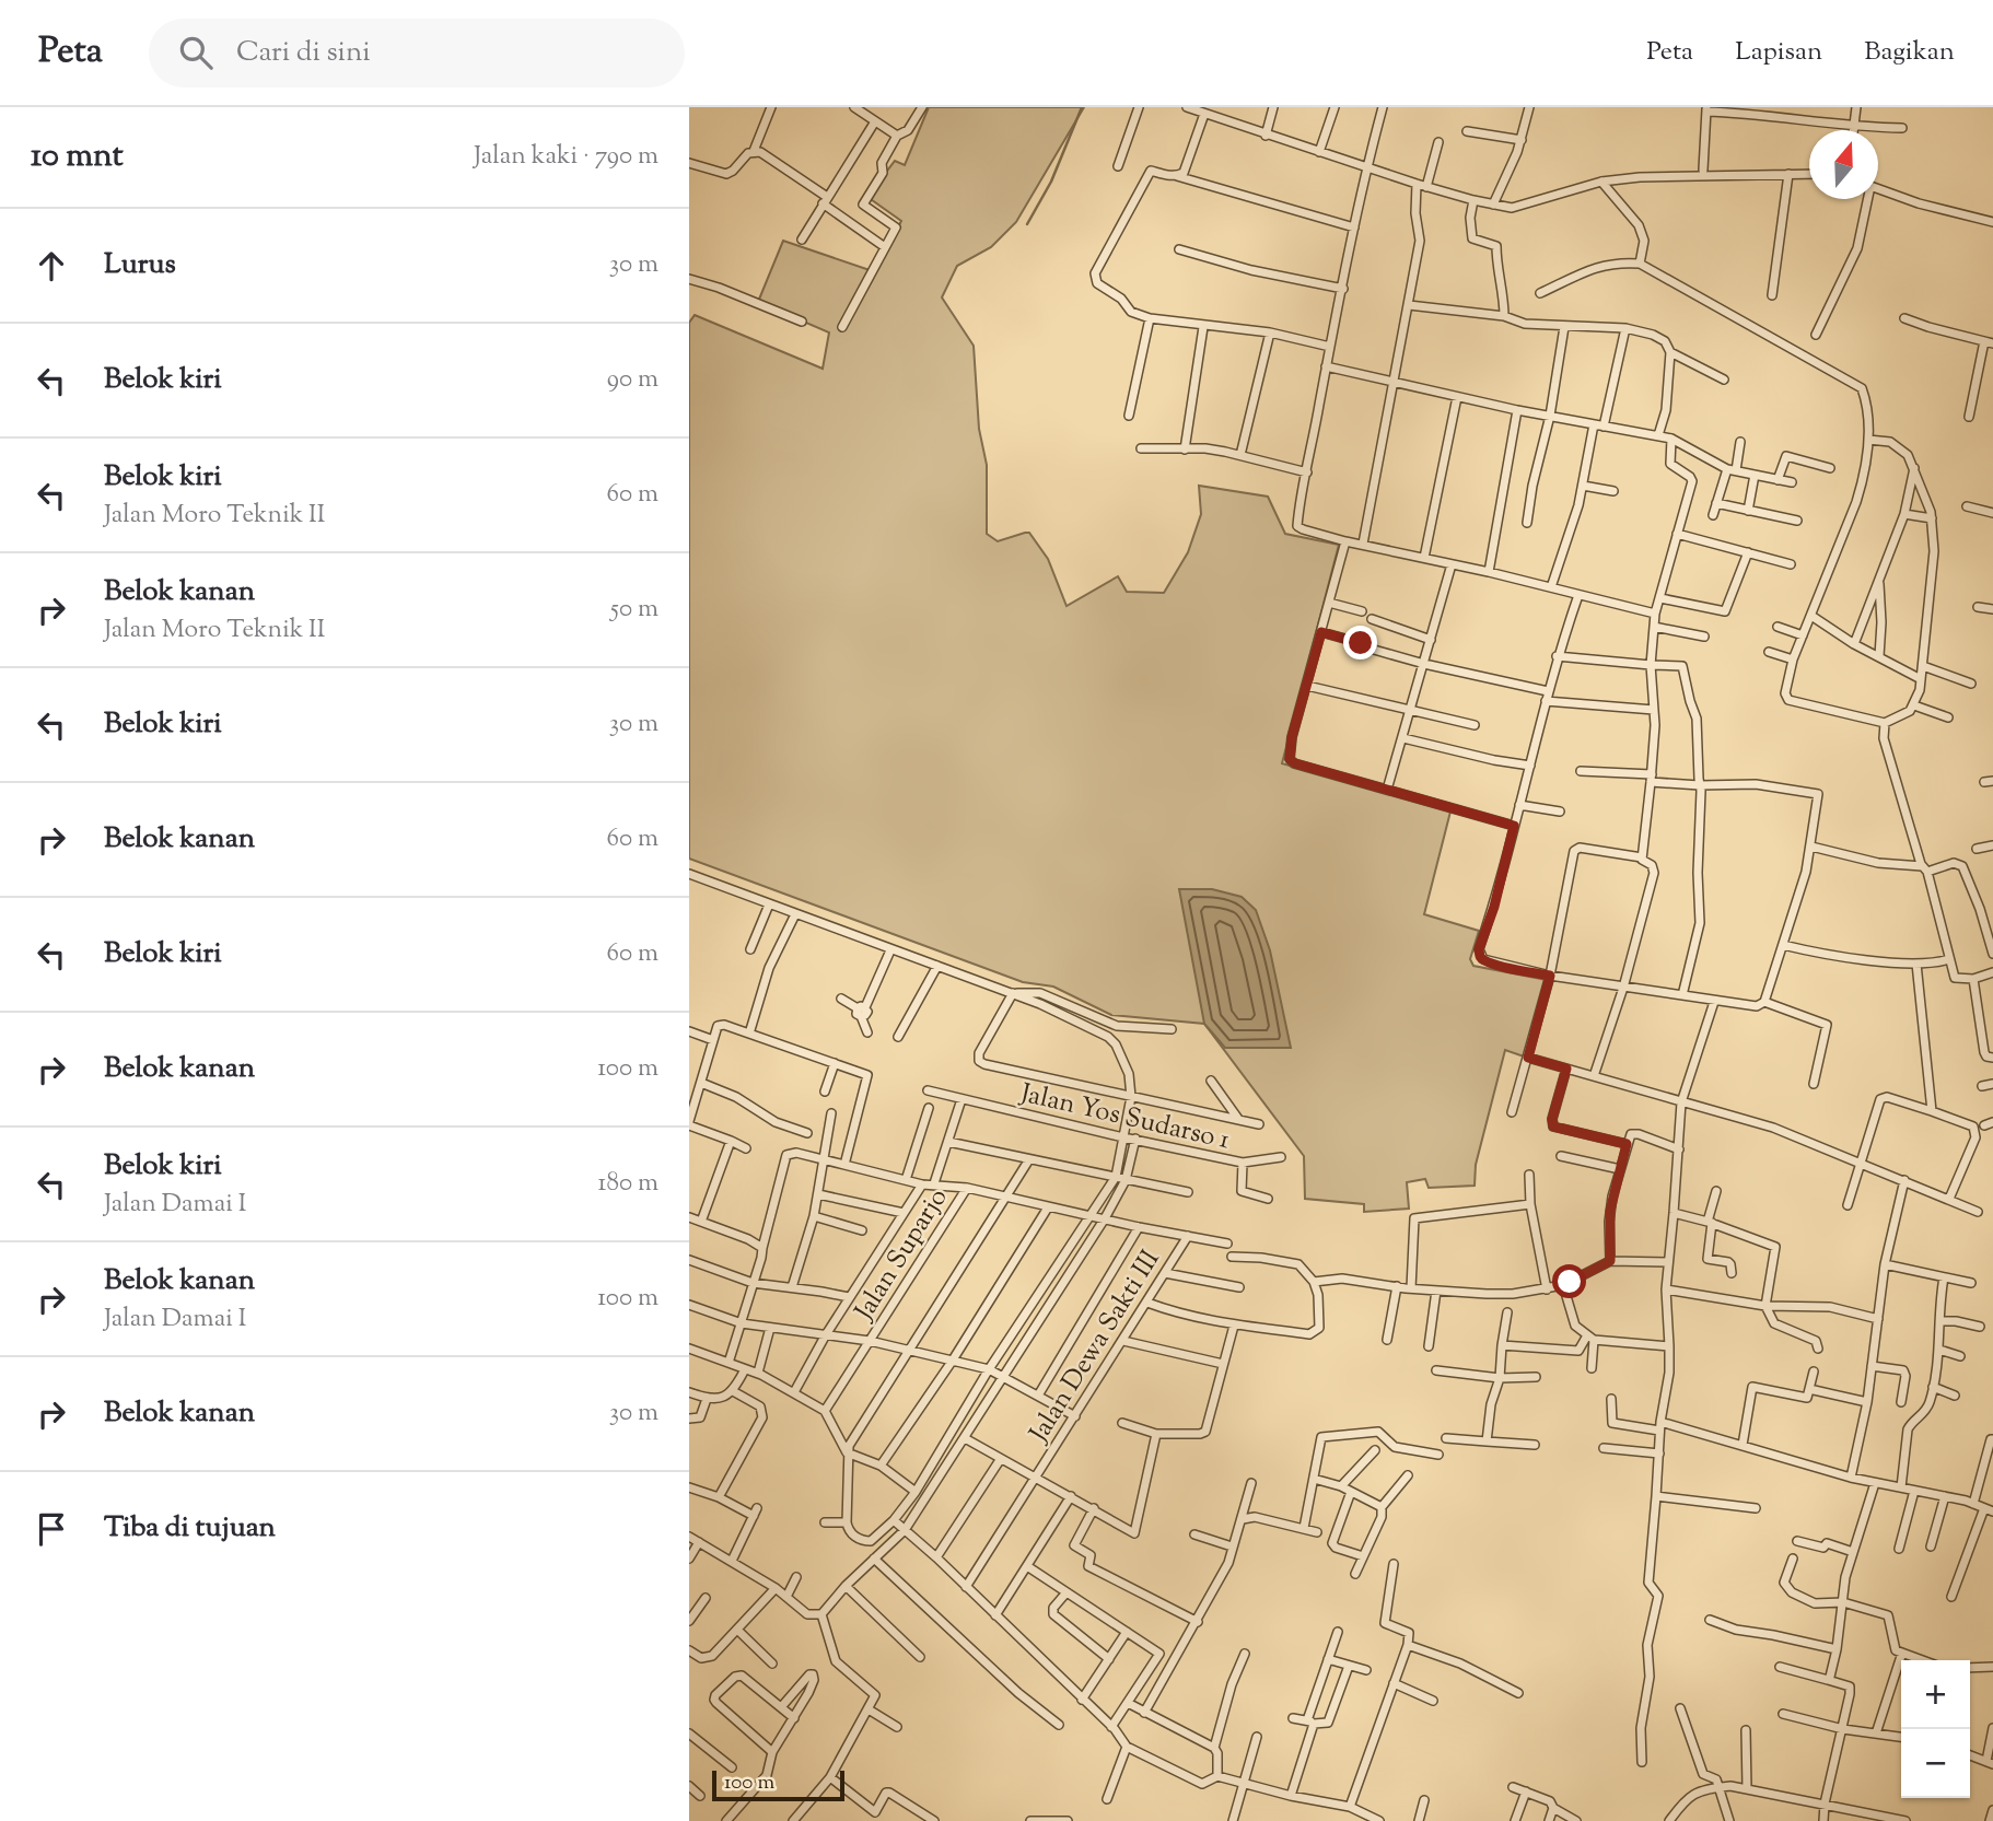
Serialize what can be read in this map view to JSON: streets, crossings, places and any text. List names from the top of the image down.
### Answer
{
  "streets": {
    "street": ["Jalan Yos Sudarso 1", "Jalan Suparjo", "Jalan Dewa Sakti III"]
  },
  "scale_bar": "100 m",
  "north": "top",
  "page": {
    "header": "Peta",
    "search": "Cari di sini",
    "nav": ["Peta", "Lapisan", "Bagikan"],
    "heading": ["10 mnt", "Jalan kaki · 790 m"],
    "list": [
      ["Lurus", "30 m"],
      ["Belok kiri", "90 m"],
      ["Belok kiri", "Jalan Moro Teknik II", "60 m"],
      ["Belok kanan", "Jalan Moro Teknik II", "50 m"],
      ["Belok kiri", "30 m"],
      ["Belok kanan", "60 m"],
      ["Belok kiri", "60 m"],
      ["Belok kanan", "100 m"],
      ["Belok kiri", "Jalan Damai I", "180 m"],
      ["Belok kanan", "Jalan Damai I", "100 m"],
      ["Belok kanan", "30 m"],
      "Tiba di tujuan"
    ],
    "map_buttons": ["+", "−"],
    "scale": "100 m"
  }
}
